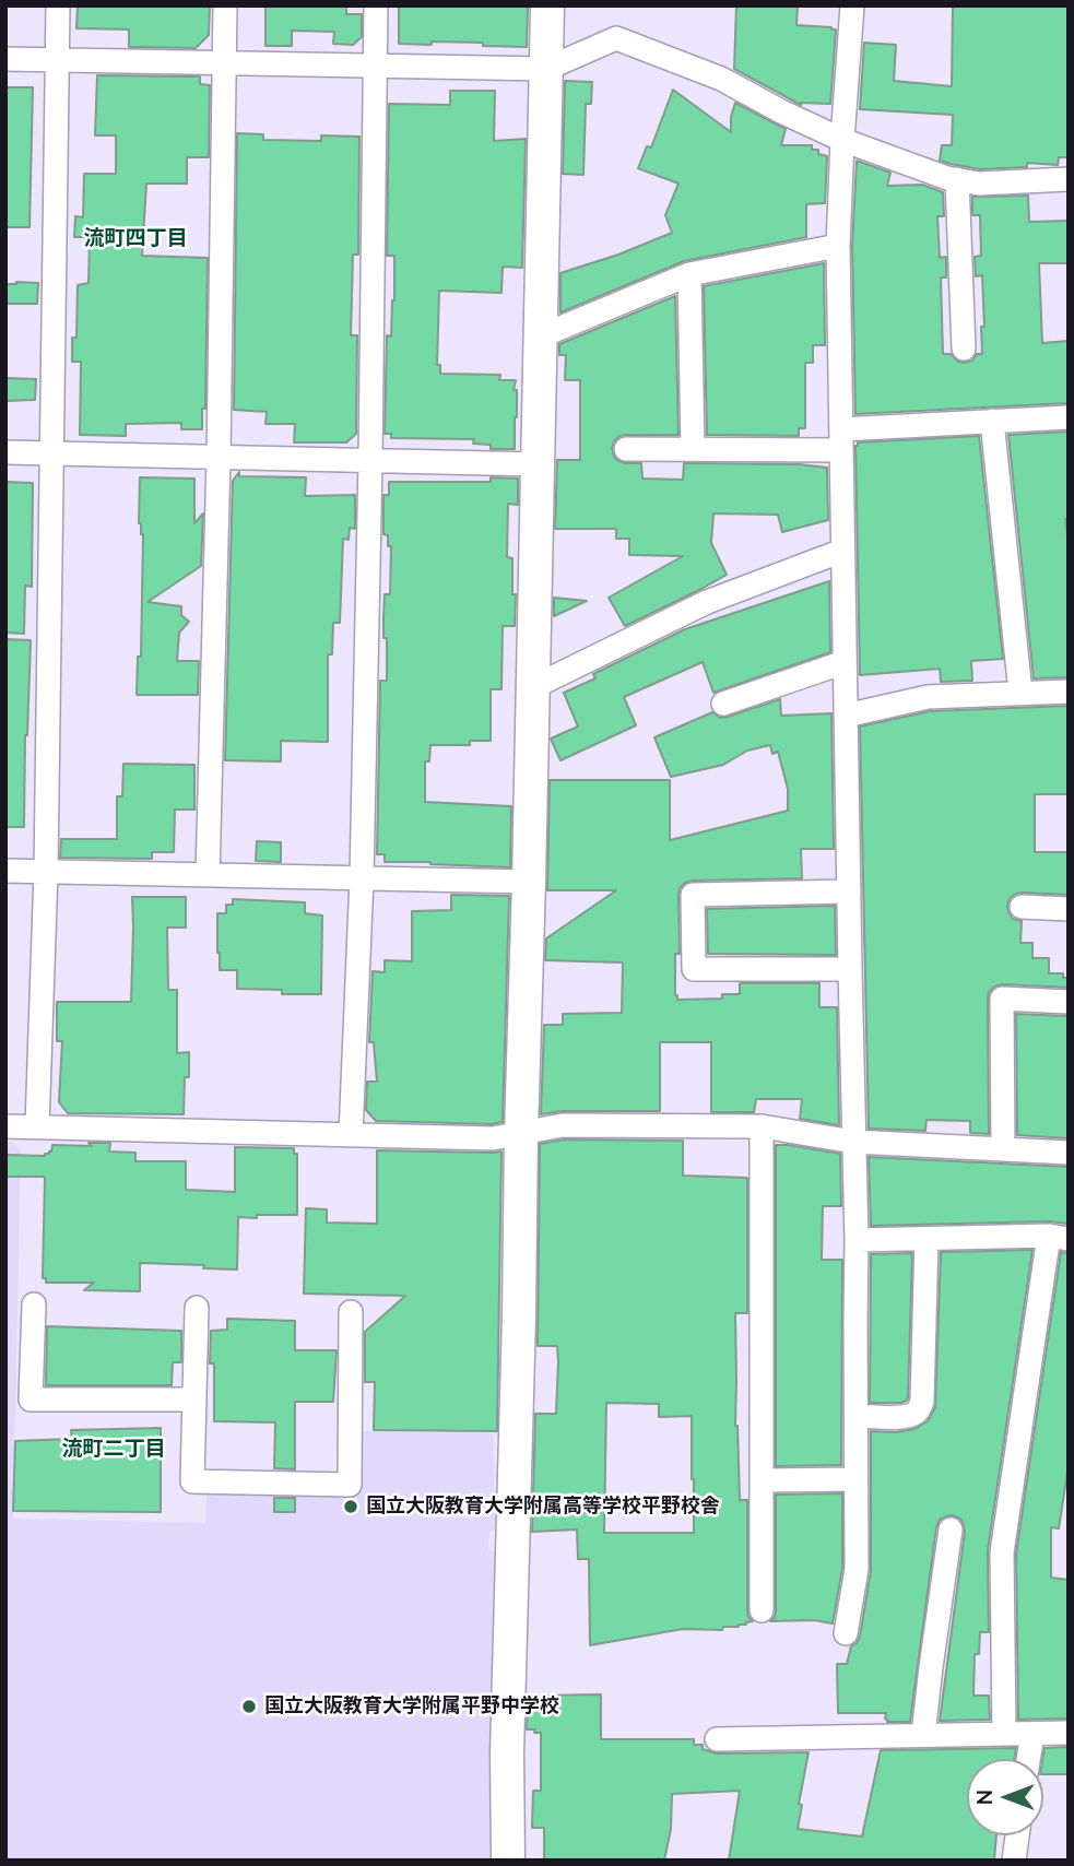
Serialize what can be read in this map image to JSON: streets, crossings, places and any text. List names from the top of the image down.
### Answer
{
  "districts": ["流町四丁目", "流町二丁目"],
  "places": ["国立大阪教育大学附属高等学校平野校舎", "国立大阪教育大学附属平野中学校"],
  "north": "left"
}
